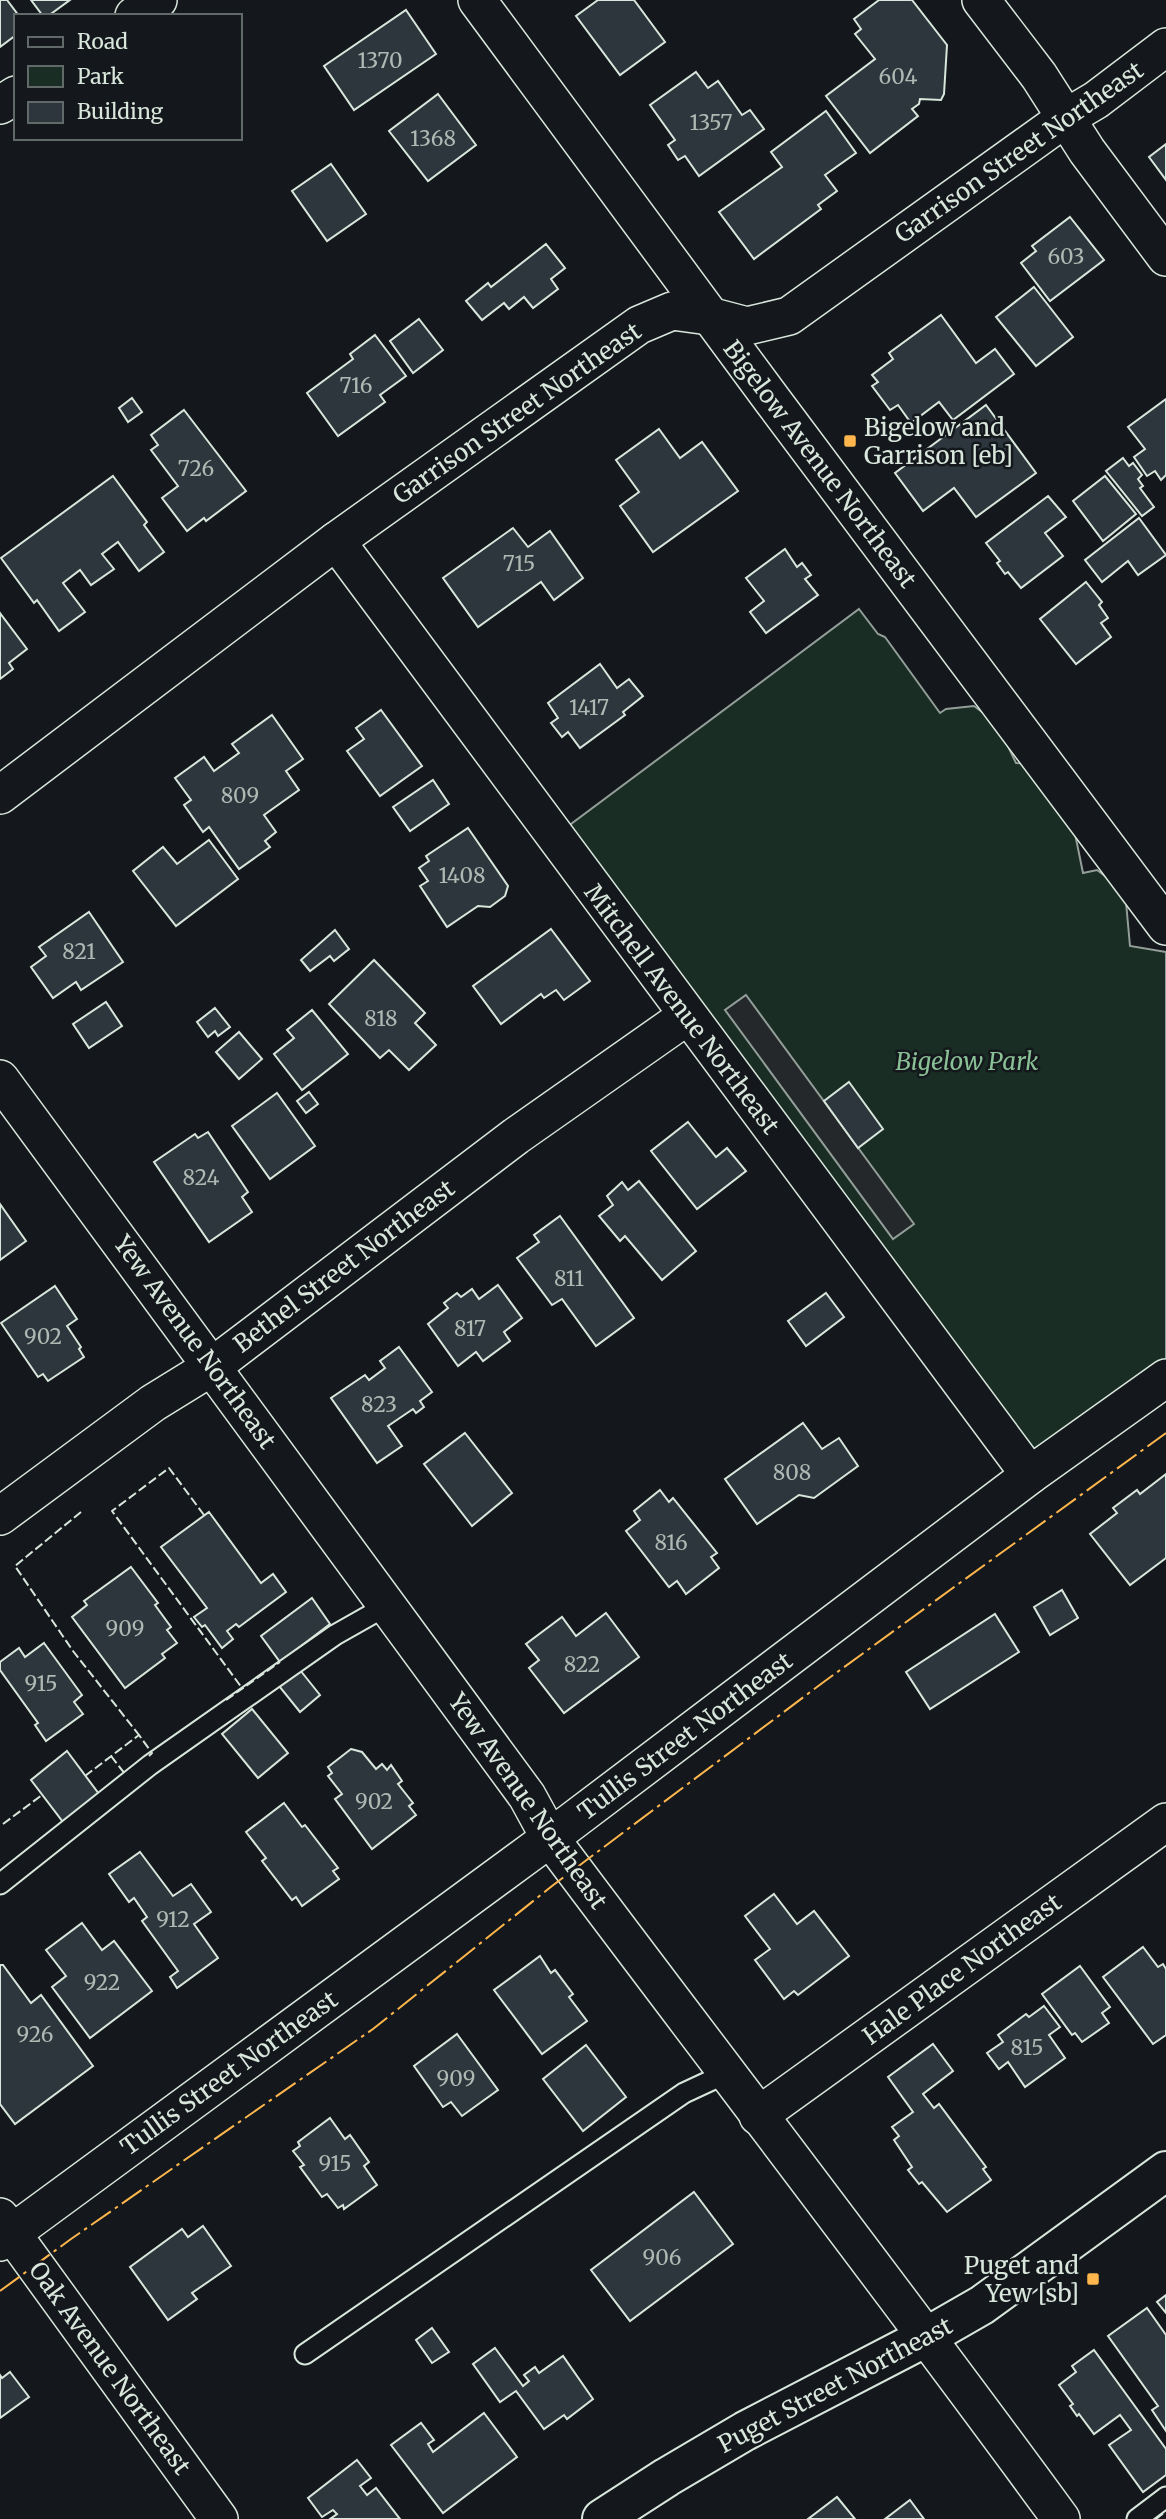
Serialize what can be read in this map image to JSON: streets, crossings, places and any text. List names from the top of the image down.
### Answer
{
  "streets": {
    "street": [
      "Garrison Street Northeast",
      "Bigelow Avenue Northeast",
      "Mitchell Avenue Northeast",
      "Bethel Street Northeast",
      "Yew Avenue Northeast",
      "Tullis Street Northeast",
      "Hale Place Northeast",
      "Oak Avenue Northeast",
      "Puget Street Northeast"
    ]
  },
  "crossings": [
    ["Garrison Street Northeast", "Bigelow Avenue Northeast"],
    ["Garrison Street Northeast", "Mitchell Avenue Northeast"],
    ["Mitchell Avenue Northeast", "Bethel Street Northeast"],
    ["Mitchell Avenue Northeast", "Tullis Street Northeast"],
    ["Bethel Street Northeast", "Yew Avenue Northeast"],
    ["Yew Avenue Northeast", "Tullis Street Northeast"],
    ["Yew Avenue Northeast", "Hale Place Northeast"],
    ["Yew Avenue Northeast", "Puget Street Northeast"],
    ["Tullis Street Northeast", "Oak Avenue Northeast"]
  ],
  "parks": ["Bigelow Park"],
  "places": {
    "transit": ["Bigelow and Garrison [eb]", "Puget and Yew [sb]"]
  },
  "house_numbers": [
    "1370",
    "604",
    "1357",
    "1368",
    "603",
    "716",
    "726",
    "715",
    "1417",
    "809",
    "1408",
    "821",
    "818",
    "824",
    "811",
    "817",
    "902",
    "823",
    "808",
    "816",
    "909",
    "822",
    "915",
    "902",
    "912",
    "922",
    "926",
    "815",
    "909",
    "915",
    "906"
  ],
  "legend": ["Road", "Park", "Building"]
}
